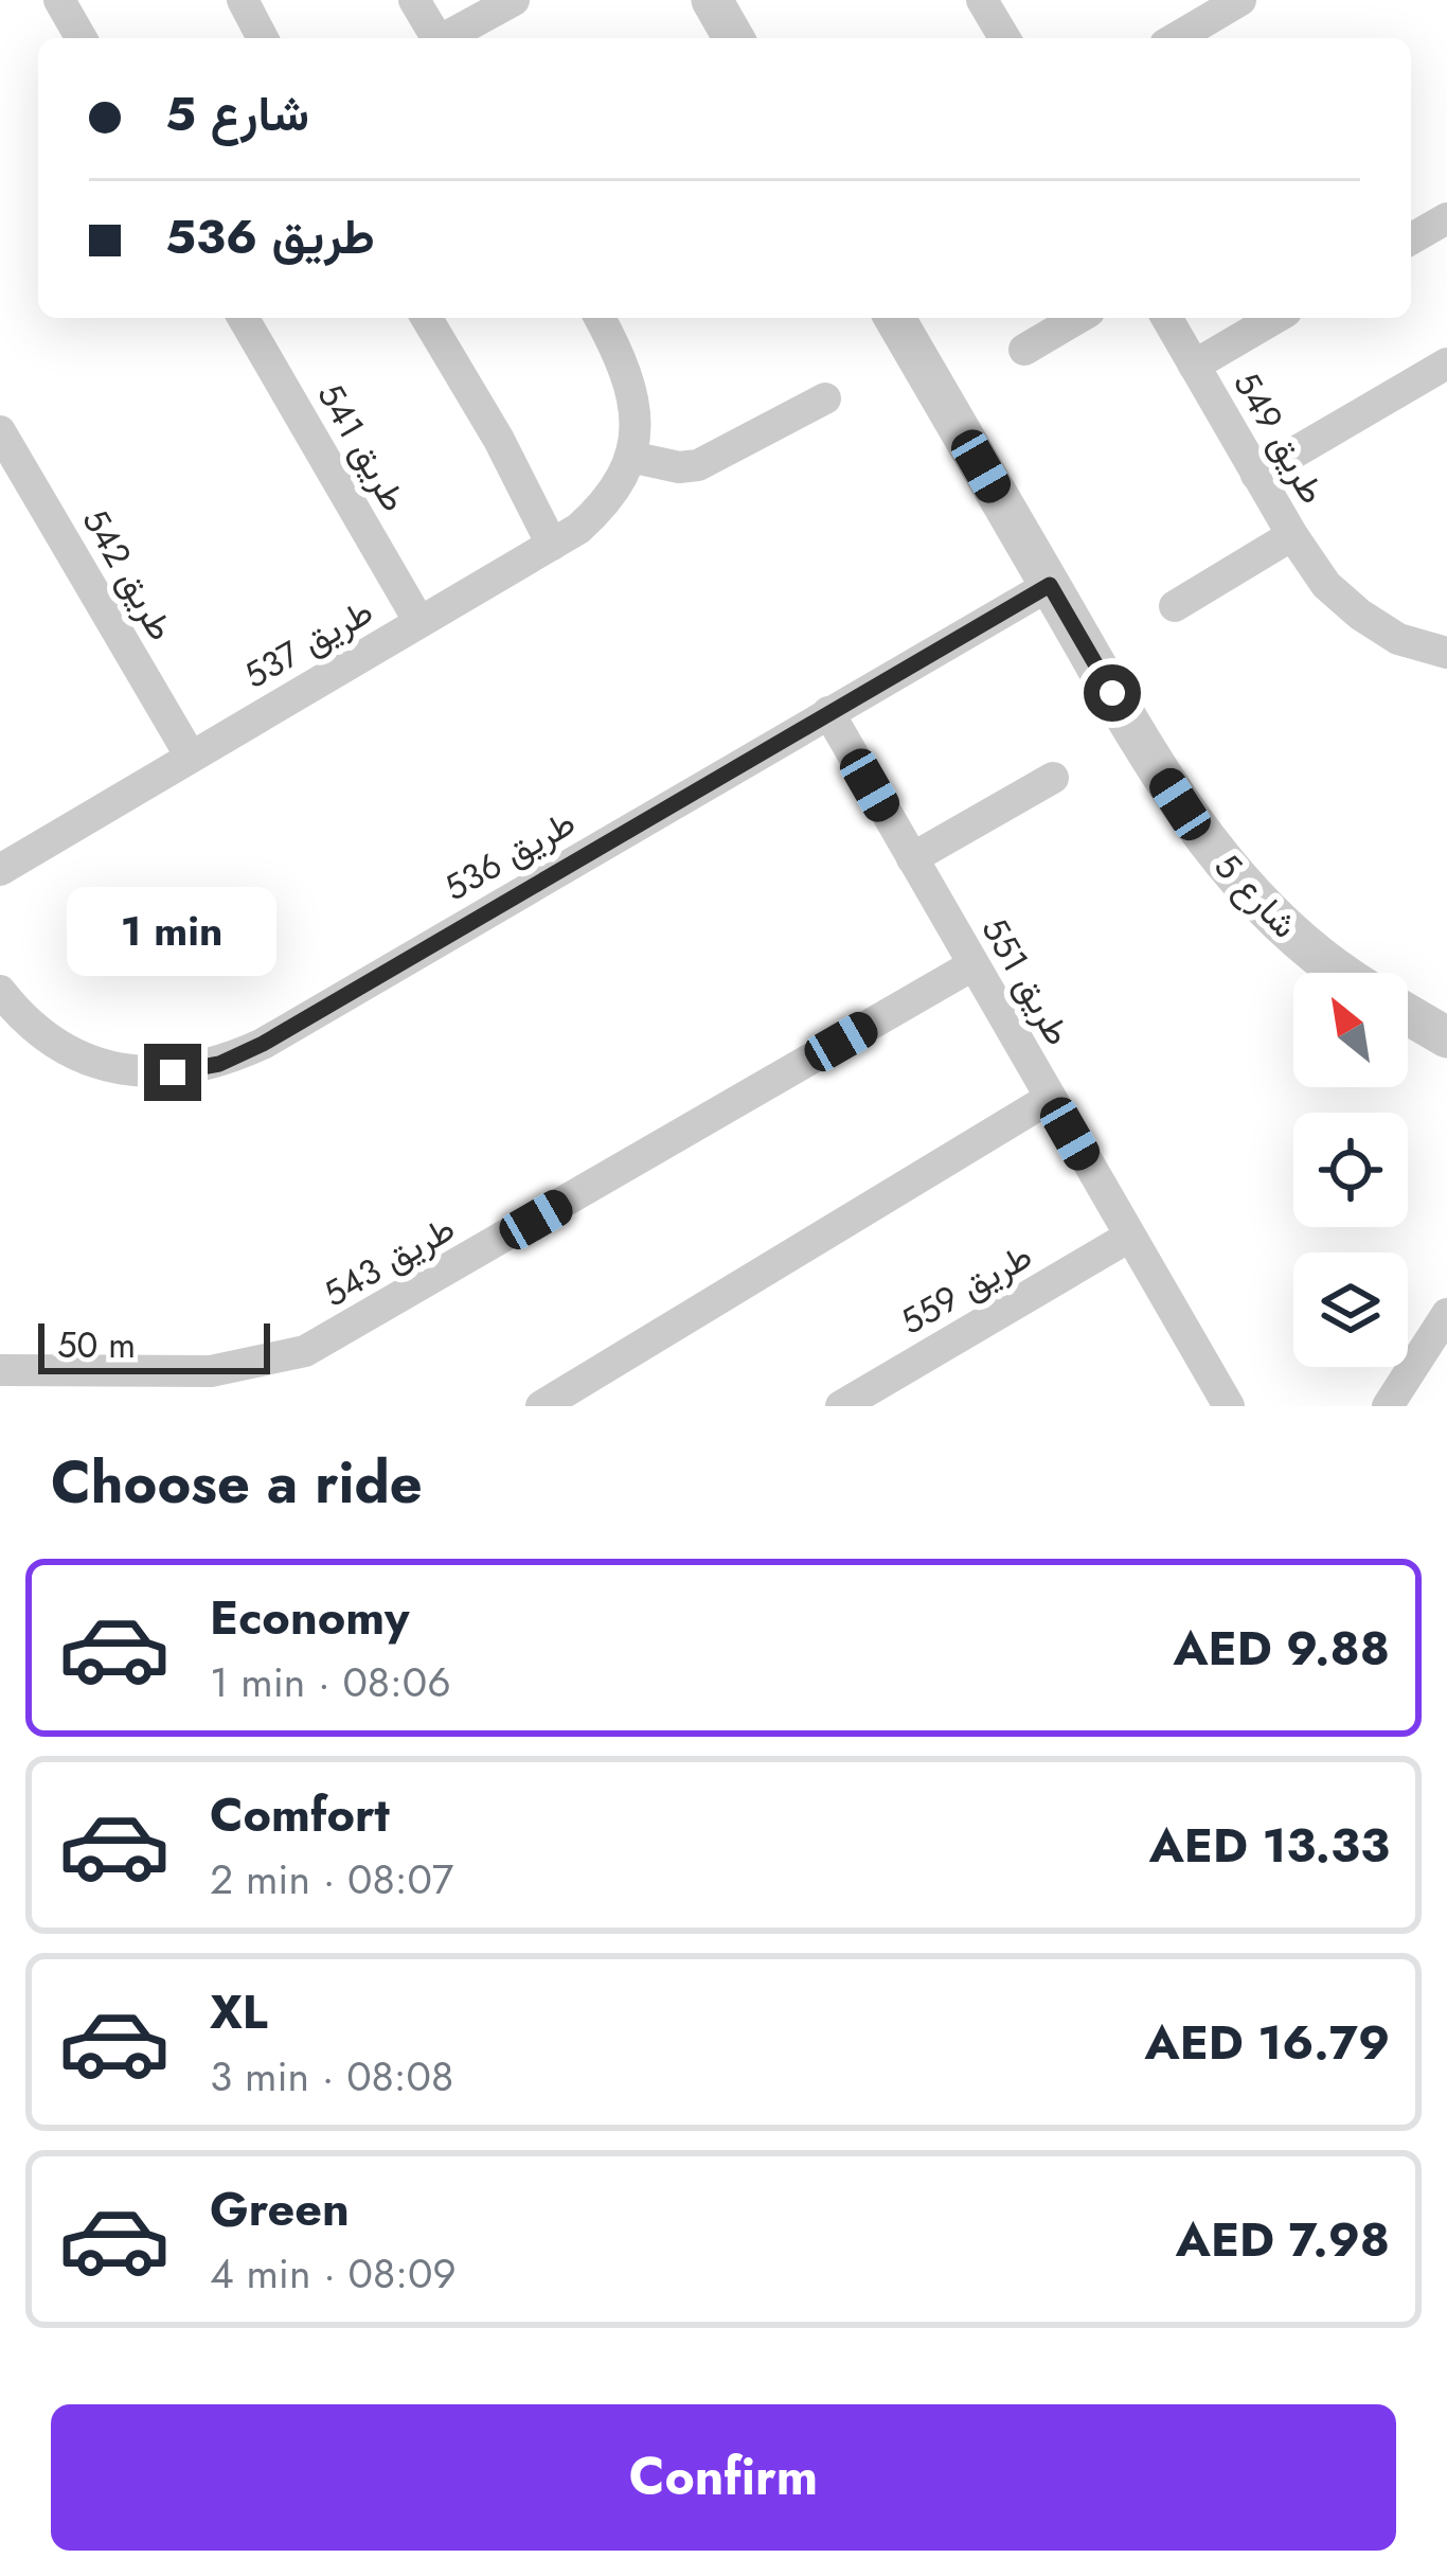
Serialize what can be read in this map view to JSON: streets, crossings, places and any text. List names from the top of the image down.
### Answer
{
  "streets": {
    "street": [
      "طريق 549",
      "طريق 541",
      "طريق 542",
      "طريق 537",
      "طريق 536",
      "شارع 5",
      "طريق 551",
      "طريق 543",
      "طريق 559"
    ]
  },
  "crossings": [
    ["طريق 541", "طريق 537"],
    ["طريق 542", "طريق 537"],
    ["طريق 536", "شارع 5"],
    ["طريق 536", "طريق 551"],
    ["طريق 551", "طريق 543"],
    ["طريق 551", "طريق 559"]
  ],
  "scale_bar": "50 m",
  "north": "top left",
  "page": {
    "banner": ["شارع 5", "طريق 536"],
    "bubble": "1 min",
    "scale": "50 m",
    "heading": "Choose a ride",
    "list": [
      {
        "name": "Economy",
        "note": "1 min · 08:06",
        "value": "AED 9.88"
      },
      {
        "name": "Comfort",
        "note": "2 min · 08:07",
        "value": "AED 13.33"
      },
      {
        "name": "XL",
        "note": "3 min · 08:08",
        "value": "AED 16.79"
      },
      {
        "name": "Green",
        "note": "4 min · 08:09",
        "value": "AED 7.98"
      }
    ],
    "buttons": "Confirm"
  }
}
